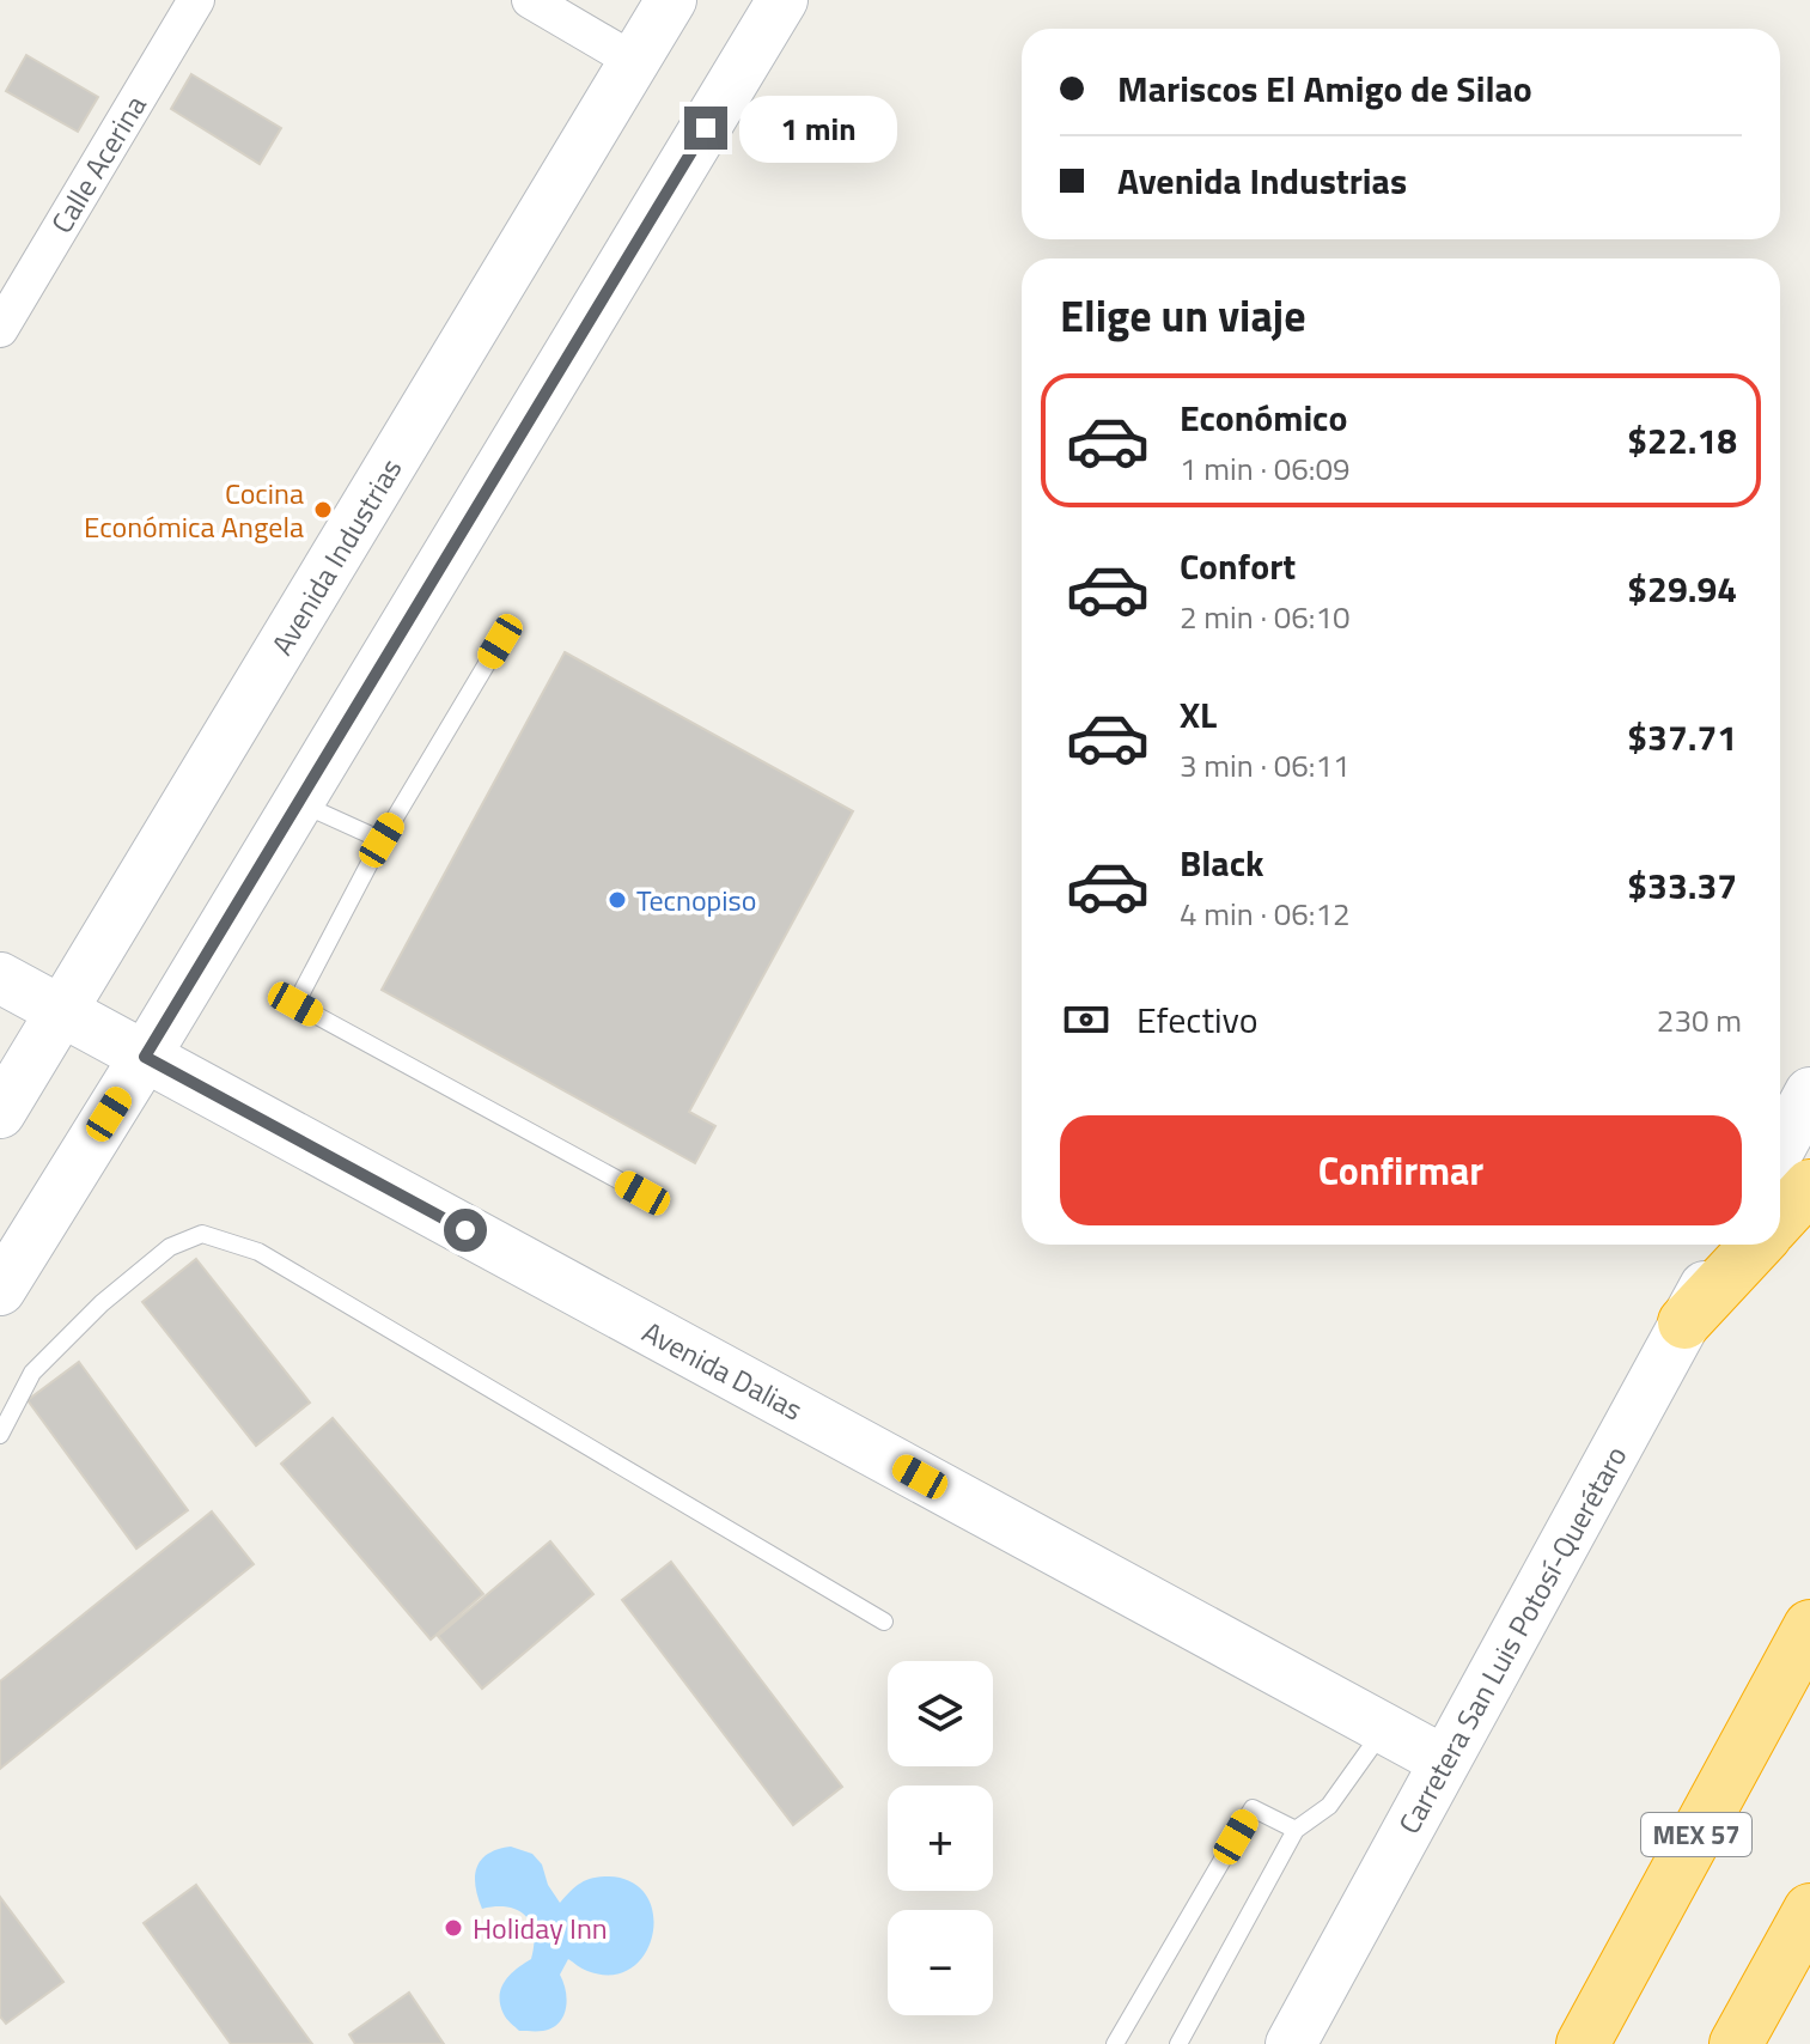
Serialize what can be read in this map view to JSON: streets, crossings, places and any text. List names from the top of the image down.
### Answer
{
  "streets": {
    "highway": ["MEX 57"],
    "main road": ["Avenida Industrias", "Avenida Dalias", "Carretera San Luis Potosí-Querétaro"],
    "street": ["Calle Acerina"]
  },
  "crossings": [
    ["Avenida Industrias", "Avenida Dalias"],
    ["Avenida Dalias", "Carretera San Luis Potosí-Querétaro"]
  ],
  "places": ["Cocina Económica Angela", "Tecnopiso", "Holiday Inn"],
  "page": {
    "banner": ["Mariscos El Amigo de Silao", "Avenida Industrias"],
    "bubble": "1 min",
    "heading": "Elige un viaje",
    "list": [
      {
        "name": "Económico",
        "note": "1 min · 06:09",
        "value": "$22.18"
      },
      {
        "name": "Confort",
        "note": "2 min · 06:10",
        "value": "$29.94"
      },
      {
        "name": "XL",
        "note": "3 min · 06:11",
        "value": "$37.71"
      },
      {
        "name": "Black",
        "note": "4 min · 06:12",
        "value": "$33.37"
      }
    ],
    "pay": ["Efectivo", "230 m"],
    "buttons": "Confirmar",
    "map_buttons": ["+", "−"]
  }
}
